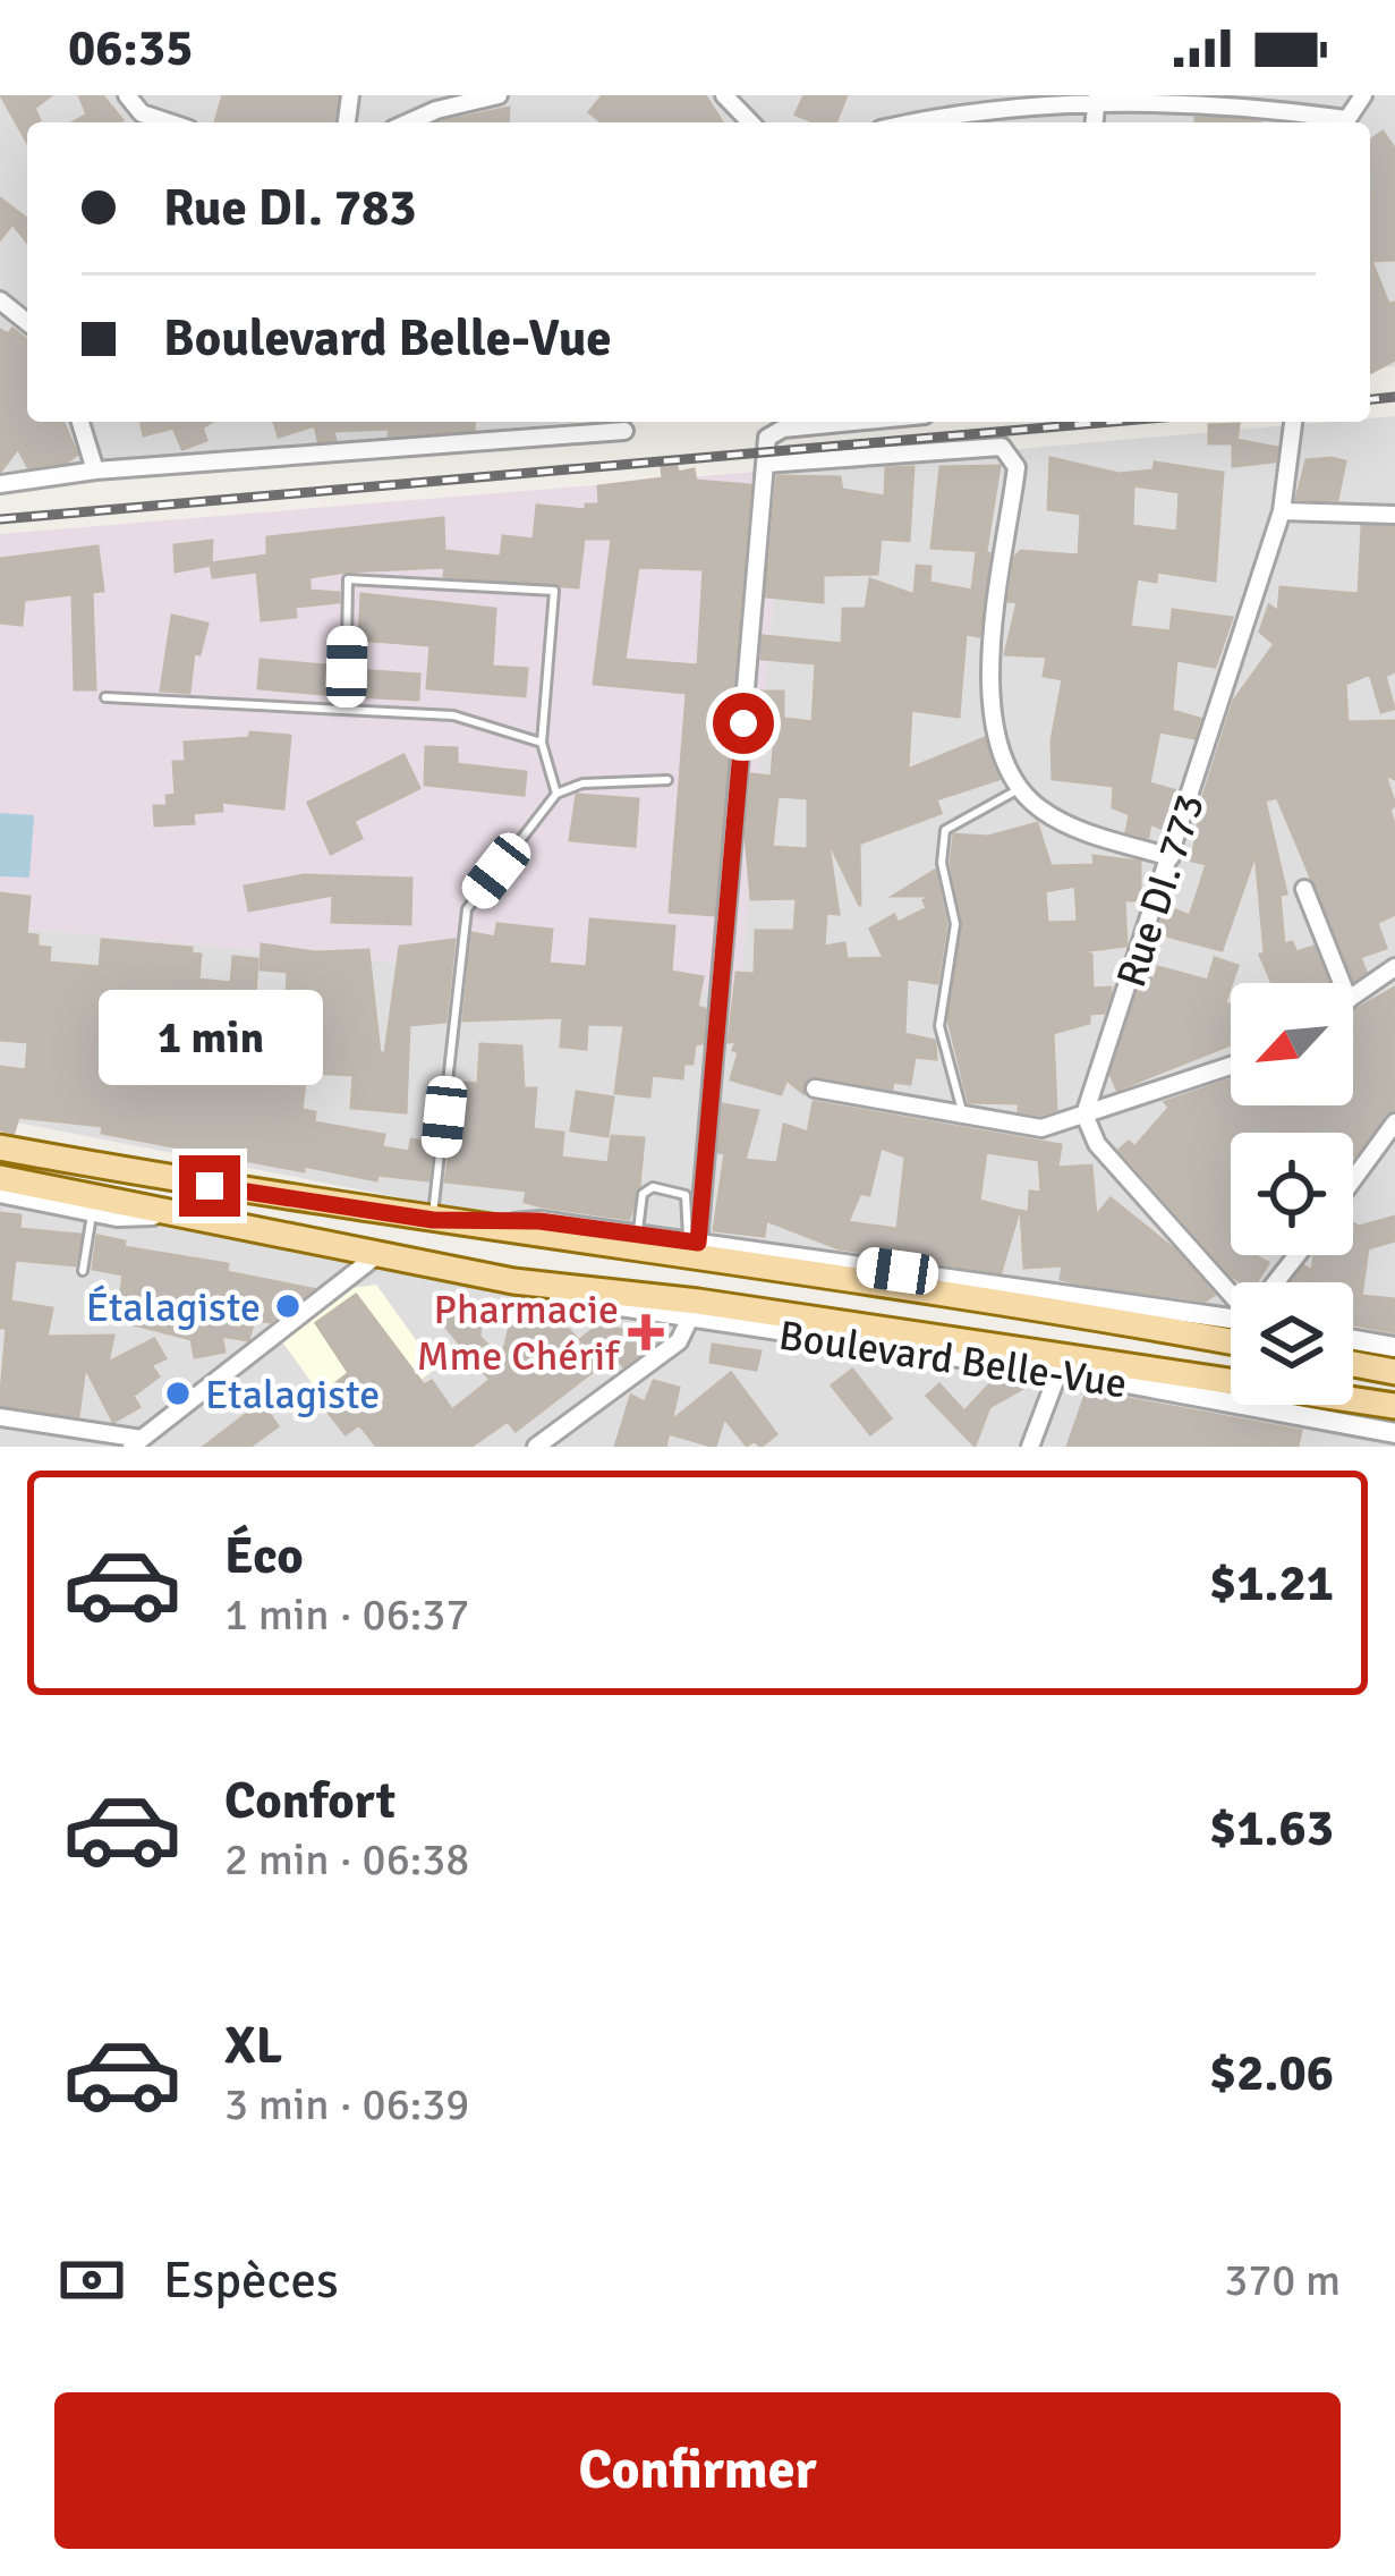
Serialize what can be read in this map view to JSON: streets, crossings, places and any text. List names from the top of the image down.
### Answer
{
  "streets": {
    "main road": ["Boulevard Belle-Vue"],
    "street": ["Rue DI. 773"]
  },
  "places": {
    "other": ["Étalagiste", "Etalagiste"],
    "health": ["Pharmacie Mme Chérif"]
  },
  "north": "bottom left",
  "page": {
    "status": "06:35",
    "banner": ["Rue DI. 783", "Boulevard Belle-Vue"],
    "bubble": "1 min",
    "list": [
      {
        "name": "Éco",
        "note": "1 min · 06:37",
        "value": "$1.21"
      },
      {
        "name": "Confort",
        "note": "2 min · 06:38",
        "value": "$1.63"
      },
      {
        "name": "XL",
        "note": "3 min · 06:39",
        "value": "$2.06"
      }
    ],
    "pay": ["Espèces", "370 m"],
    "buttons": "Confirmer"
  }
}
